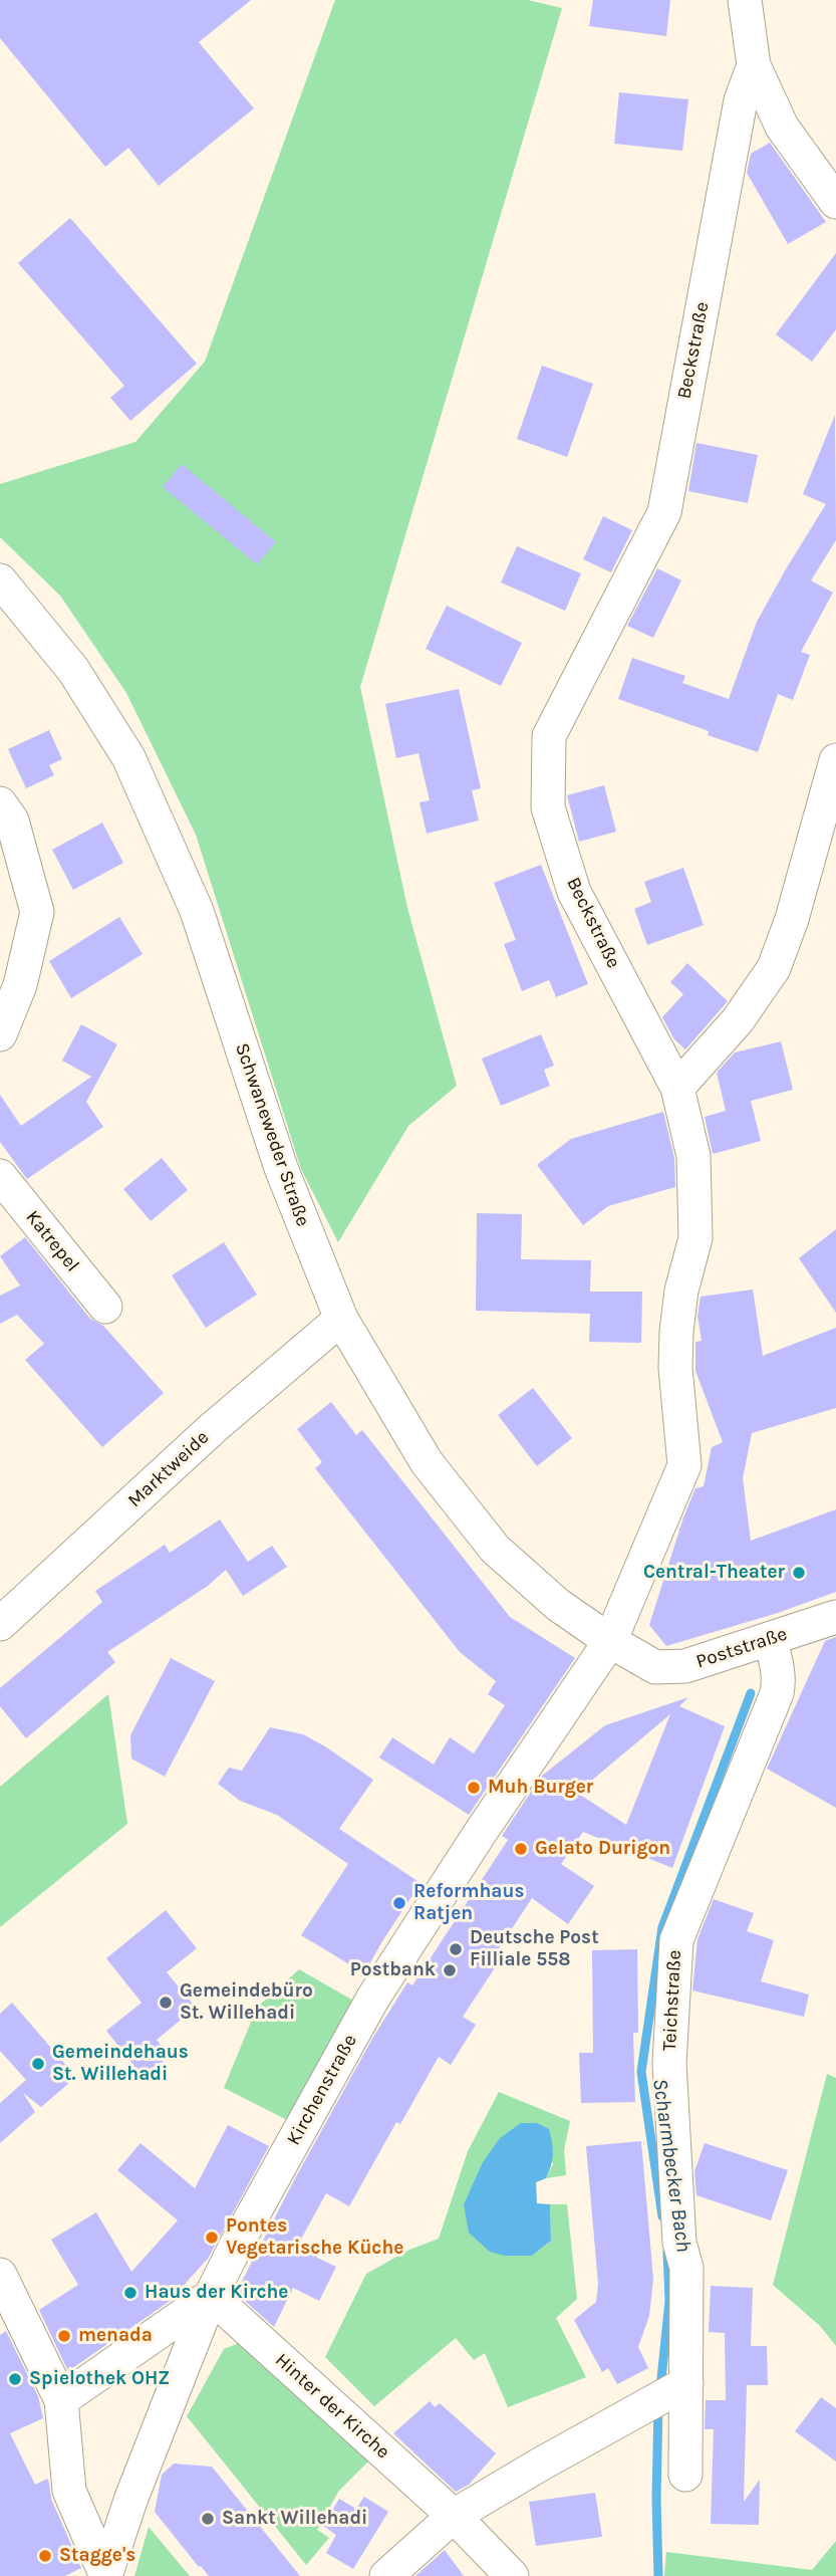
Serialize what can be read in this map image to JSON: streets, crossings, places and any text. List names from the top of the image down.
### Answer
{
  "streets": {
    "street": [
      "Beckstraße",
      "Schwaneweder Straße",
      "Katrepel",
      "Marktweide",
      "Poststraße",
      "Teichstraße",
      "Kirchenstraße",
      "Hinter der Kirche"
    ]
  },
  "crossings": [
    ["Beckstraße", "Schwaneweder Straße"],
    ["Beckstraße", "Poststraße"],
    ["Beckstraße", "Kirchenstraße"],
    ["Schwaneweder Straße", "Marktweide"],
    ["Schwaneweder Straße", "Poststraße"],
    ["Schwaneweder Straße", "Kirchenstraße"],
    ["Poststraße", "Teichstraße"],
    ["Poststraße", "Kirchenstraße"],
    ["Kirchenstraße", "Hinter der Kirche"]
  ],
  "water": ["Scharmbecker Bach"],
  "places": [
    "Central-Theater",
    "Muh Burger",
    "Gelato Durigon",
    "Reformhaus Ratjen",
    "Deutsche Post Filliale 558",
    "Postbank",
    "Gemeindebüro St. Willehadi",
    "Gemeindehaus St. Willehadi",
    "Pontes Vegetarische Küche",
    "Haus der Kirche",
    "menada",
    "Spielothek OHZ",
    "Sankt Willehadi",
    "Stagge's"
  ]
}
